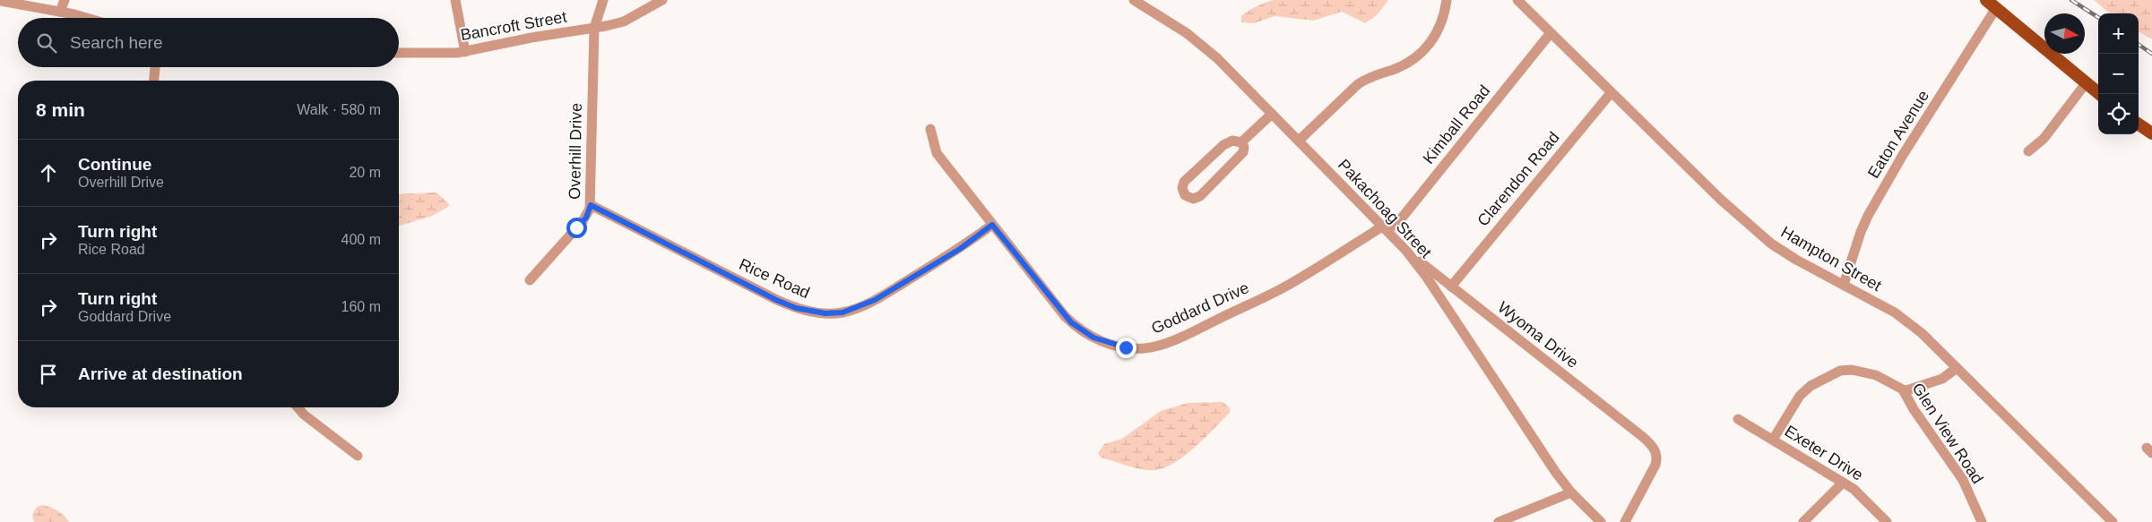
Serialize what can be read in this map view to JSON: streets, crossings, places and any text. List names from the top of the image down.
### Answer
{
  "streets": {
    "street": [
      "Bancroft Street",
      "Kimball Road",
      "Eaton Avenue",
      "Overhill Drive",
      "Clarendon Road",
      "Pakachoag Street",
      "Hampton Street",
      "Rice Road",
      "Goddard Drive",
      "Wyoma Drive",
      "Glen View Road",
      "Exeter Drive"
    ]
  },
  "crossings": [
    ["Bancroft Street", "Overhill Drive"],
    ["Kimball Road", "Pakachoag Street"],
    ["Kimball Road", "Hampton Street"],
    ["Kimball Road", "Goddard Drive"],
    ["Eaton Avenue", "Hampton Street"],
    ["Overhill Drive", "Rice Road"],
    ["Clarendon Road", "Hampton Street"],
    ["Clarendon Road", "Wyoma Drive"],
    ["Pakachoag Street", "Goddard Drive"],
    ["Pakachoag Street", "Wyoma Drive"],
    ["Rice Road", "Goddard Drive"],
    ["Glen View Road", "Exeter Drive"]
  ],
  "north": "right",
  "page": {
    "map_buttons": ["+", "−"],
    "search": "Search here",
    "heading": ["8 min", "Walk · 580 m"],
    "list": [
      ["Continue", "Overhill Drive", "20 m"],
      ["Turn right", "Rice Road", "400 m"],
      ["Turn right", "Goddard Drive", "160 m"],
      "Arrive at destination"
    ]
  }
}
